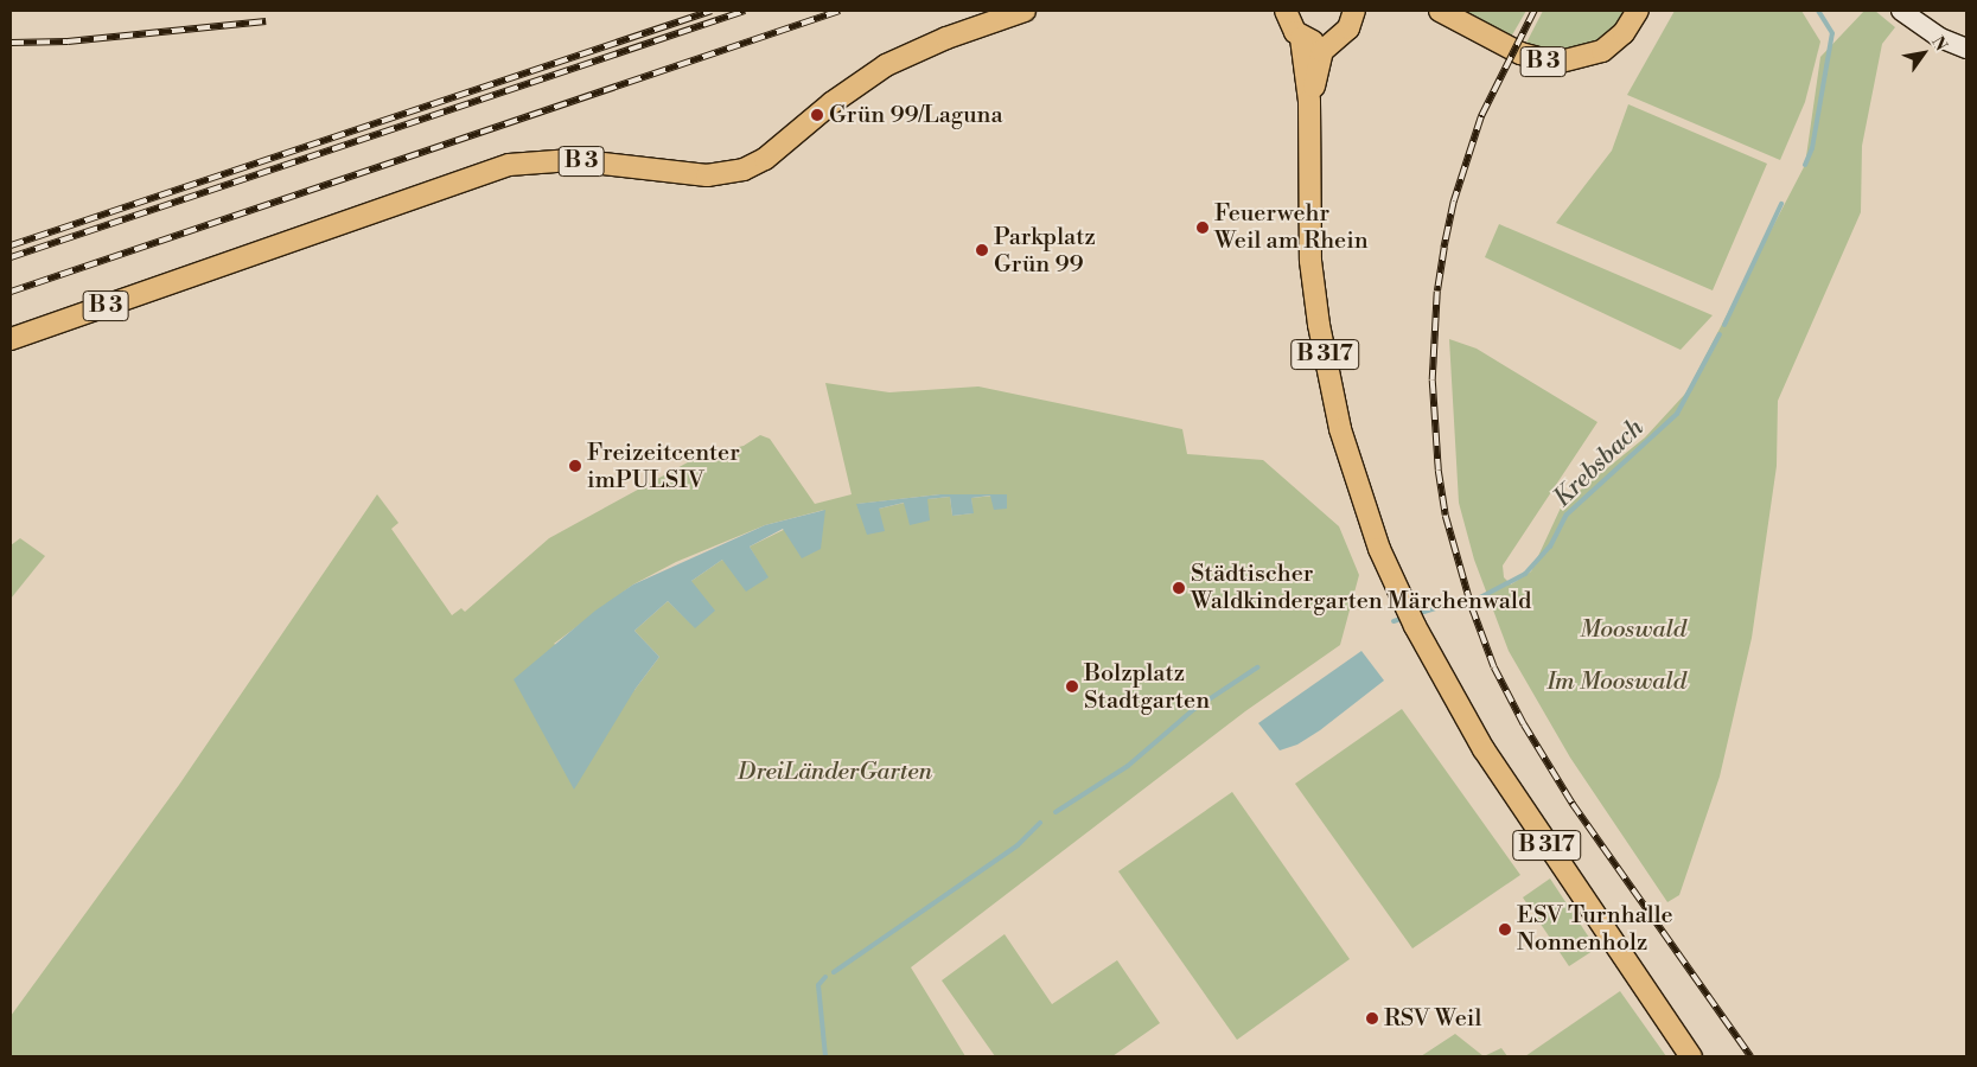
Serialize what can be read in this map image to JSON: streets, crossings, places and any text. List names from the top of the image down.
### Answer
{
  "streets": {
    "main road": ["B 3", "B 317"]
  },
  "water": ["Krebsbach"],
  "parks": ["Mooswald", "Im Mooswald", "DreiLänderGarten"],
  "places": [
    "Grün 99/Laguna",
    "Feuerwehr Weil am Rhein",
    "Parkplatz Grün 99",
    "Freizeitcenter imPULSIV",
    "Städtischer Waldkindergarten Märchenwald",
    "Bolzplatz Stadtgarten",
    "ESV Turnhalle Nonnenholz",
    "RSV Weil"
  ],
  "north": "top right"
}
